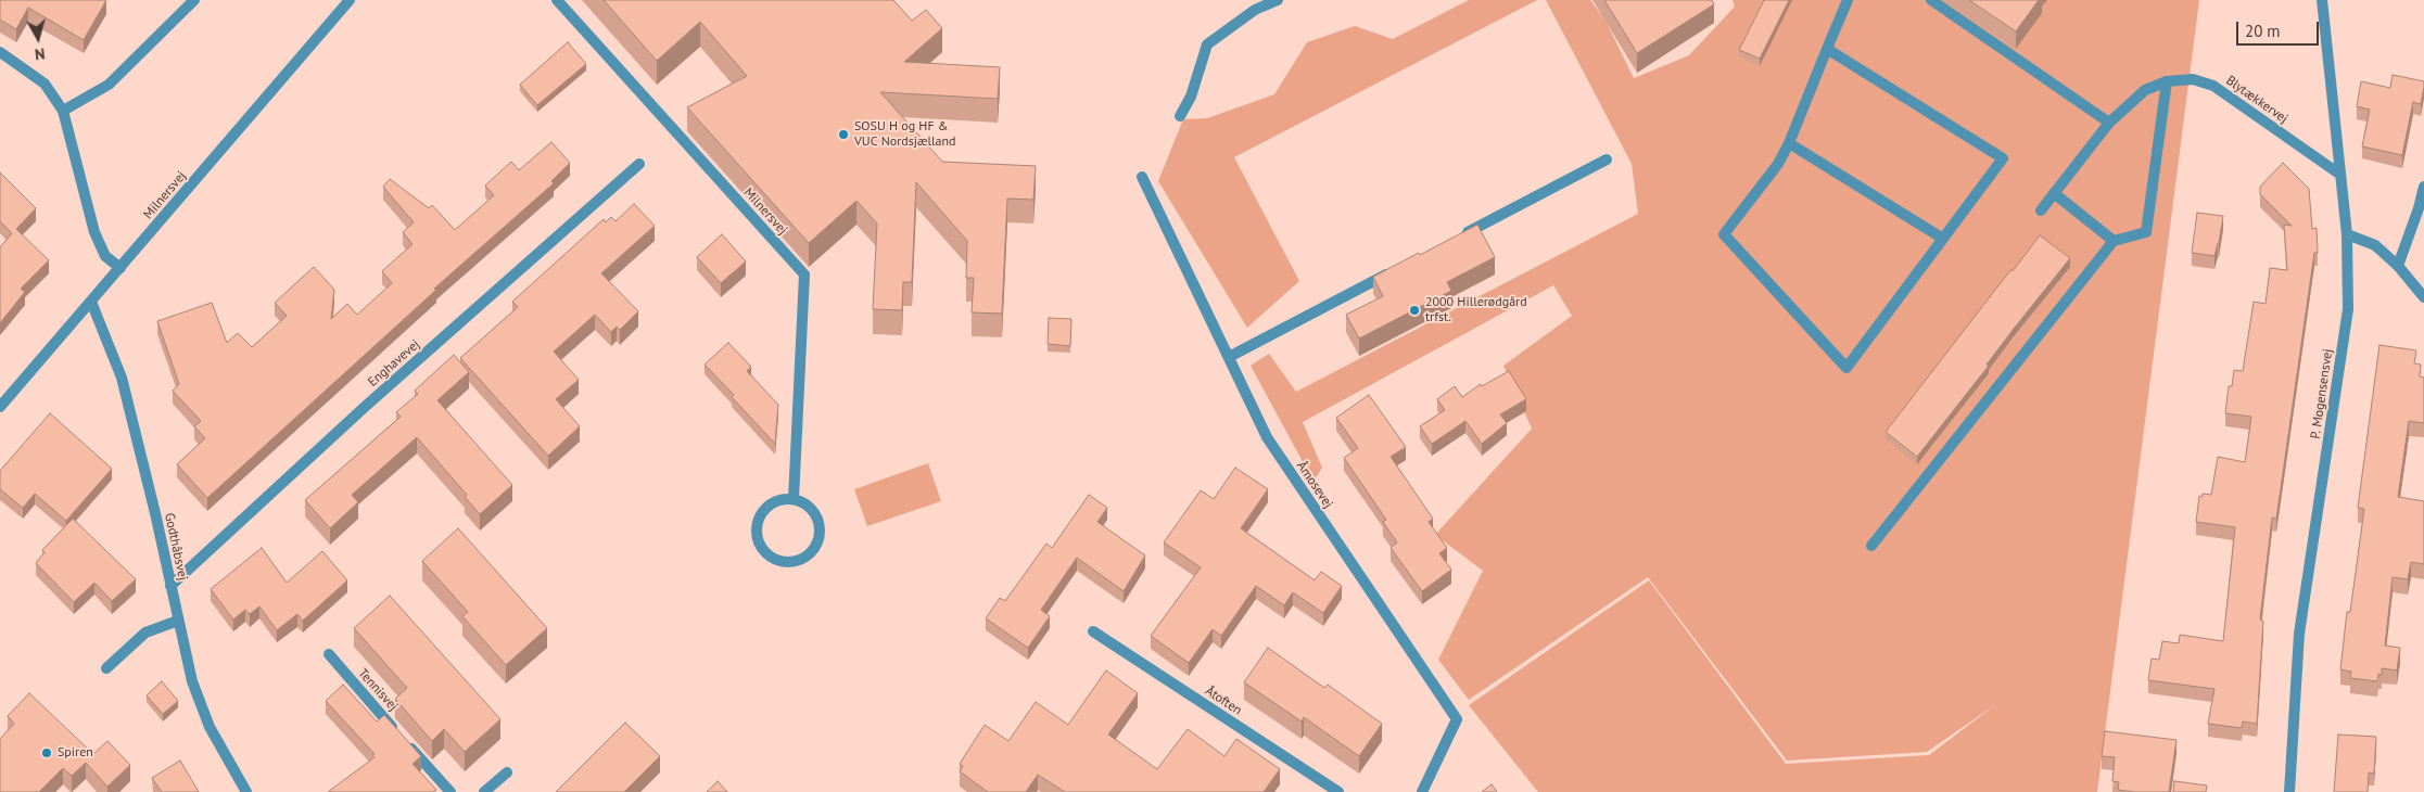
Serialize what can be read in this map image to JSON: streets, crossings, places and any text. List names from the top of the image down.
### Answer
{
  "streets": {
    "street": [
      "Blytækkervej",
      "Milnersvej",
      "Enghavevej",
      "P. Mogensensvej",
      "Åmosevej",
      "Godthåbsvej",
      "Tennisvej",
      "Åtoften"
    ]
  },
  "crossings": [
    ["Blytækkervej", "P. Mogensensvej"],
    ["Milnersvej", "Godthåbsvej"],
    ["Enghavevej", "Godthåbsvej"]
  ],
  "places": ["SOSU H og HF & VUC Nordsjælland", "2000 Hillerødgård trfst.", "Spiren"],
  "scale_bar": "20 m",
  "north": "bottom"
}
